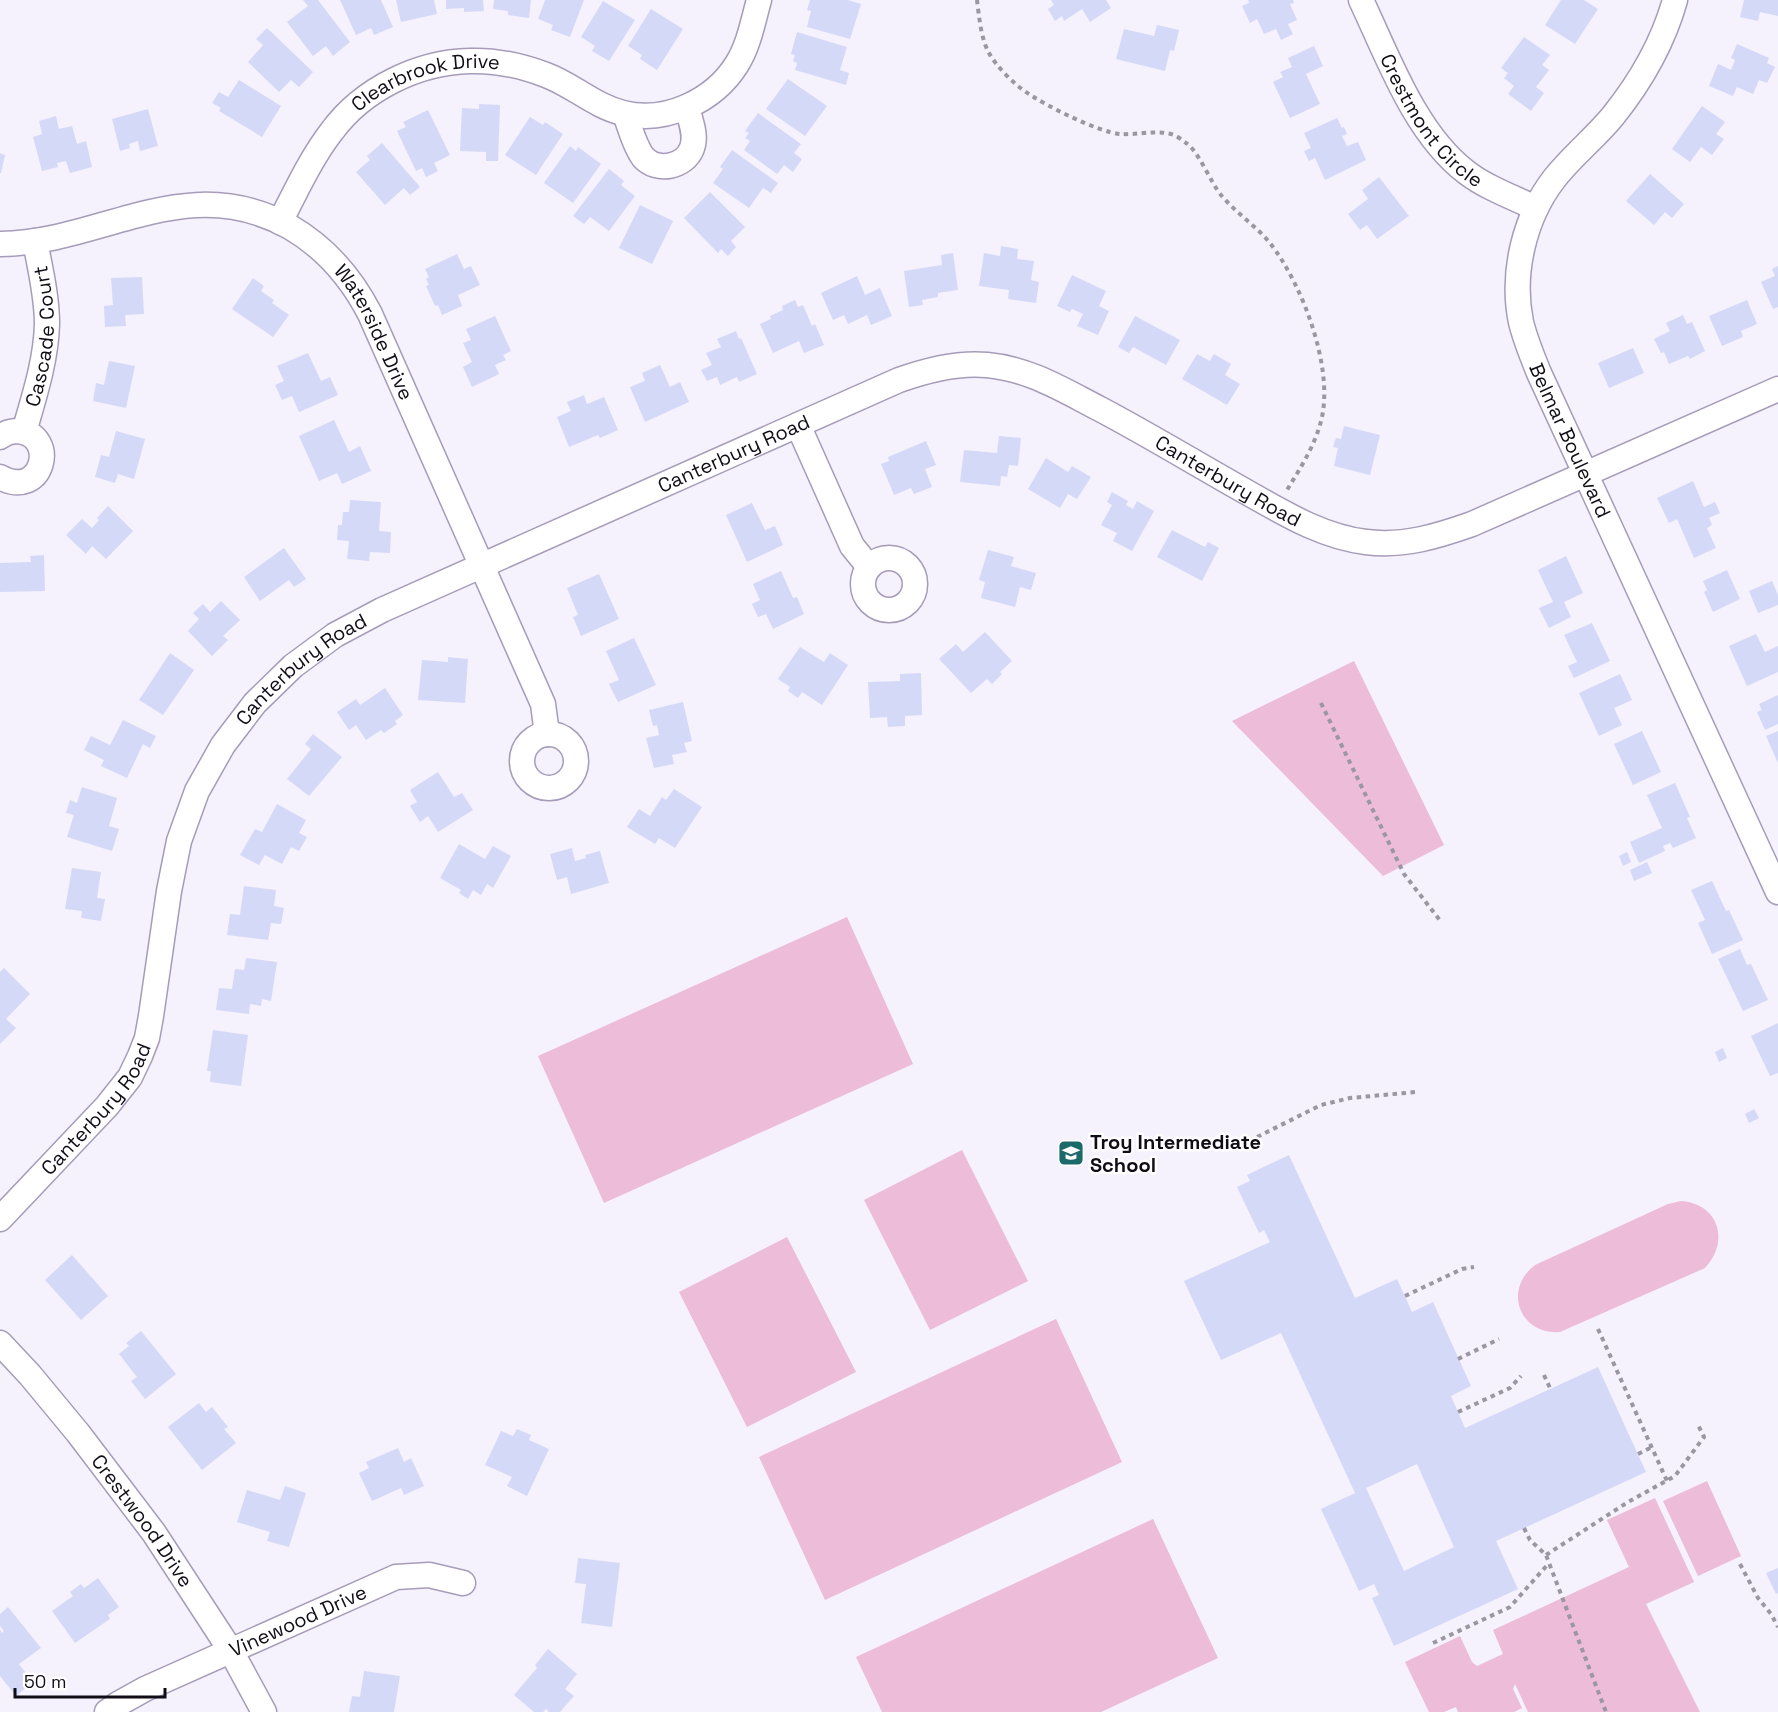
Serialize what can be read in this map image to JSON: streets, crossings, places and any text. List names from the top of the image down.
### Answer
{
  "streets": {
    "street": [
      "Clearbrook Drive",
      "Crestmont Circle",
      "Waterside Drive",
      "Cascade Court",
      "Belmar Boulevard",
      "Canterbury Road",
      "Crestwood Drive",
      "Vinewood Drive"
    ]
  },
  "crossings": [
    ["Clearbrook Drive", "Waterside Drive"],
    ["Crestmont Circle", "Belmar Boulevard"],
    ["Waterside Drive", "Cascade Court"],
    ["Waterside Drive", "Canterbury Road"],
    ["Belmar Boulevard", "Canterbury Road"],
    ["Crestwood Drive", "Vinewood Drive"]
  ],
  "places": {
    "school or university": ["Troy Intermediate School"]
  },
  "scale_bar": "50 m"
}
